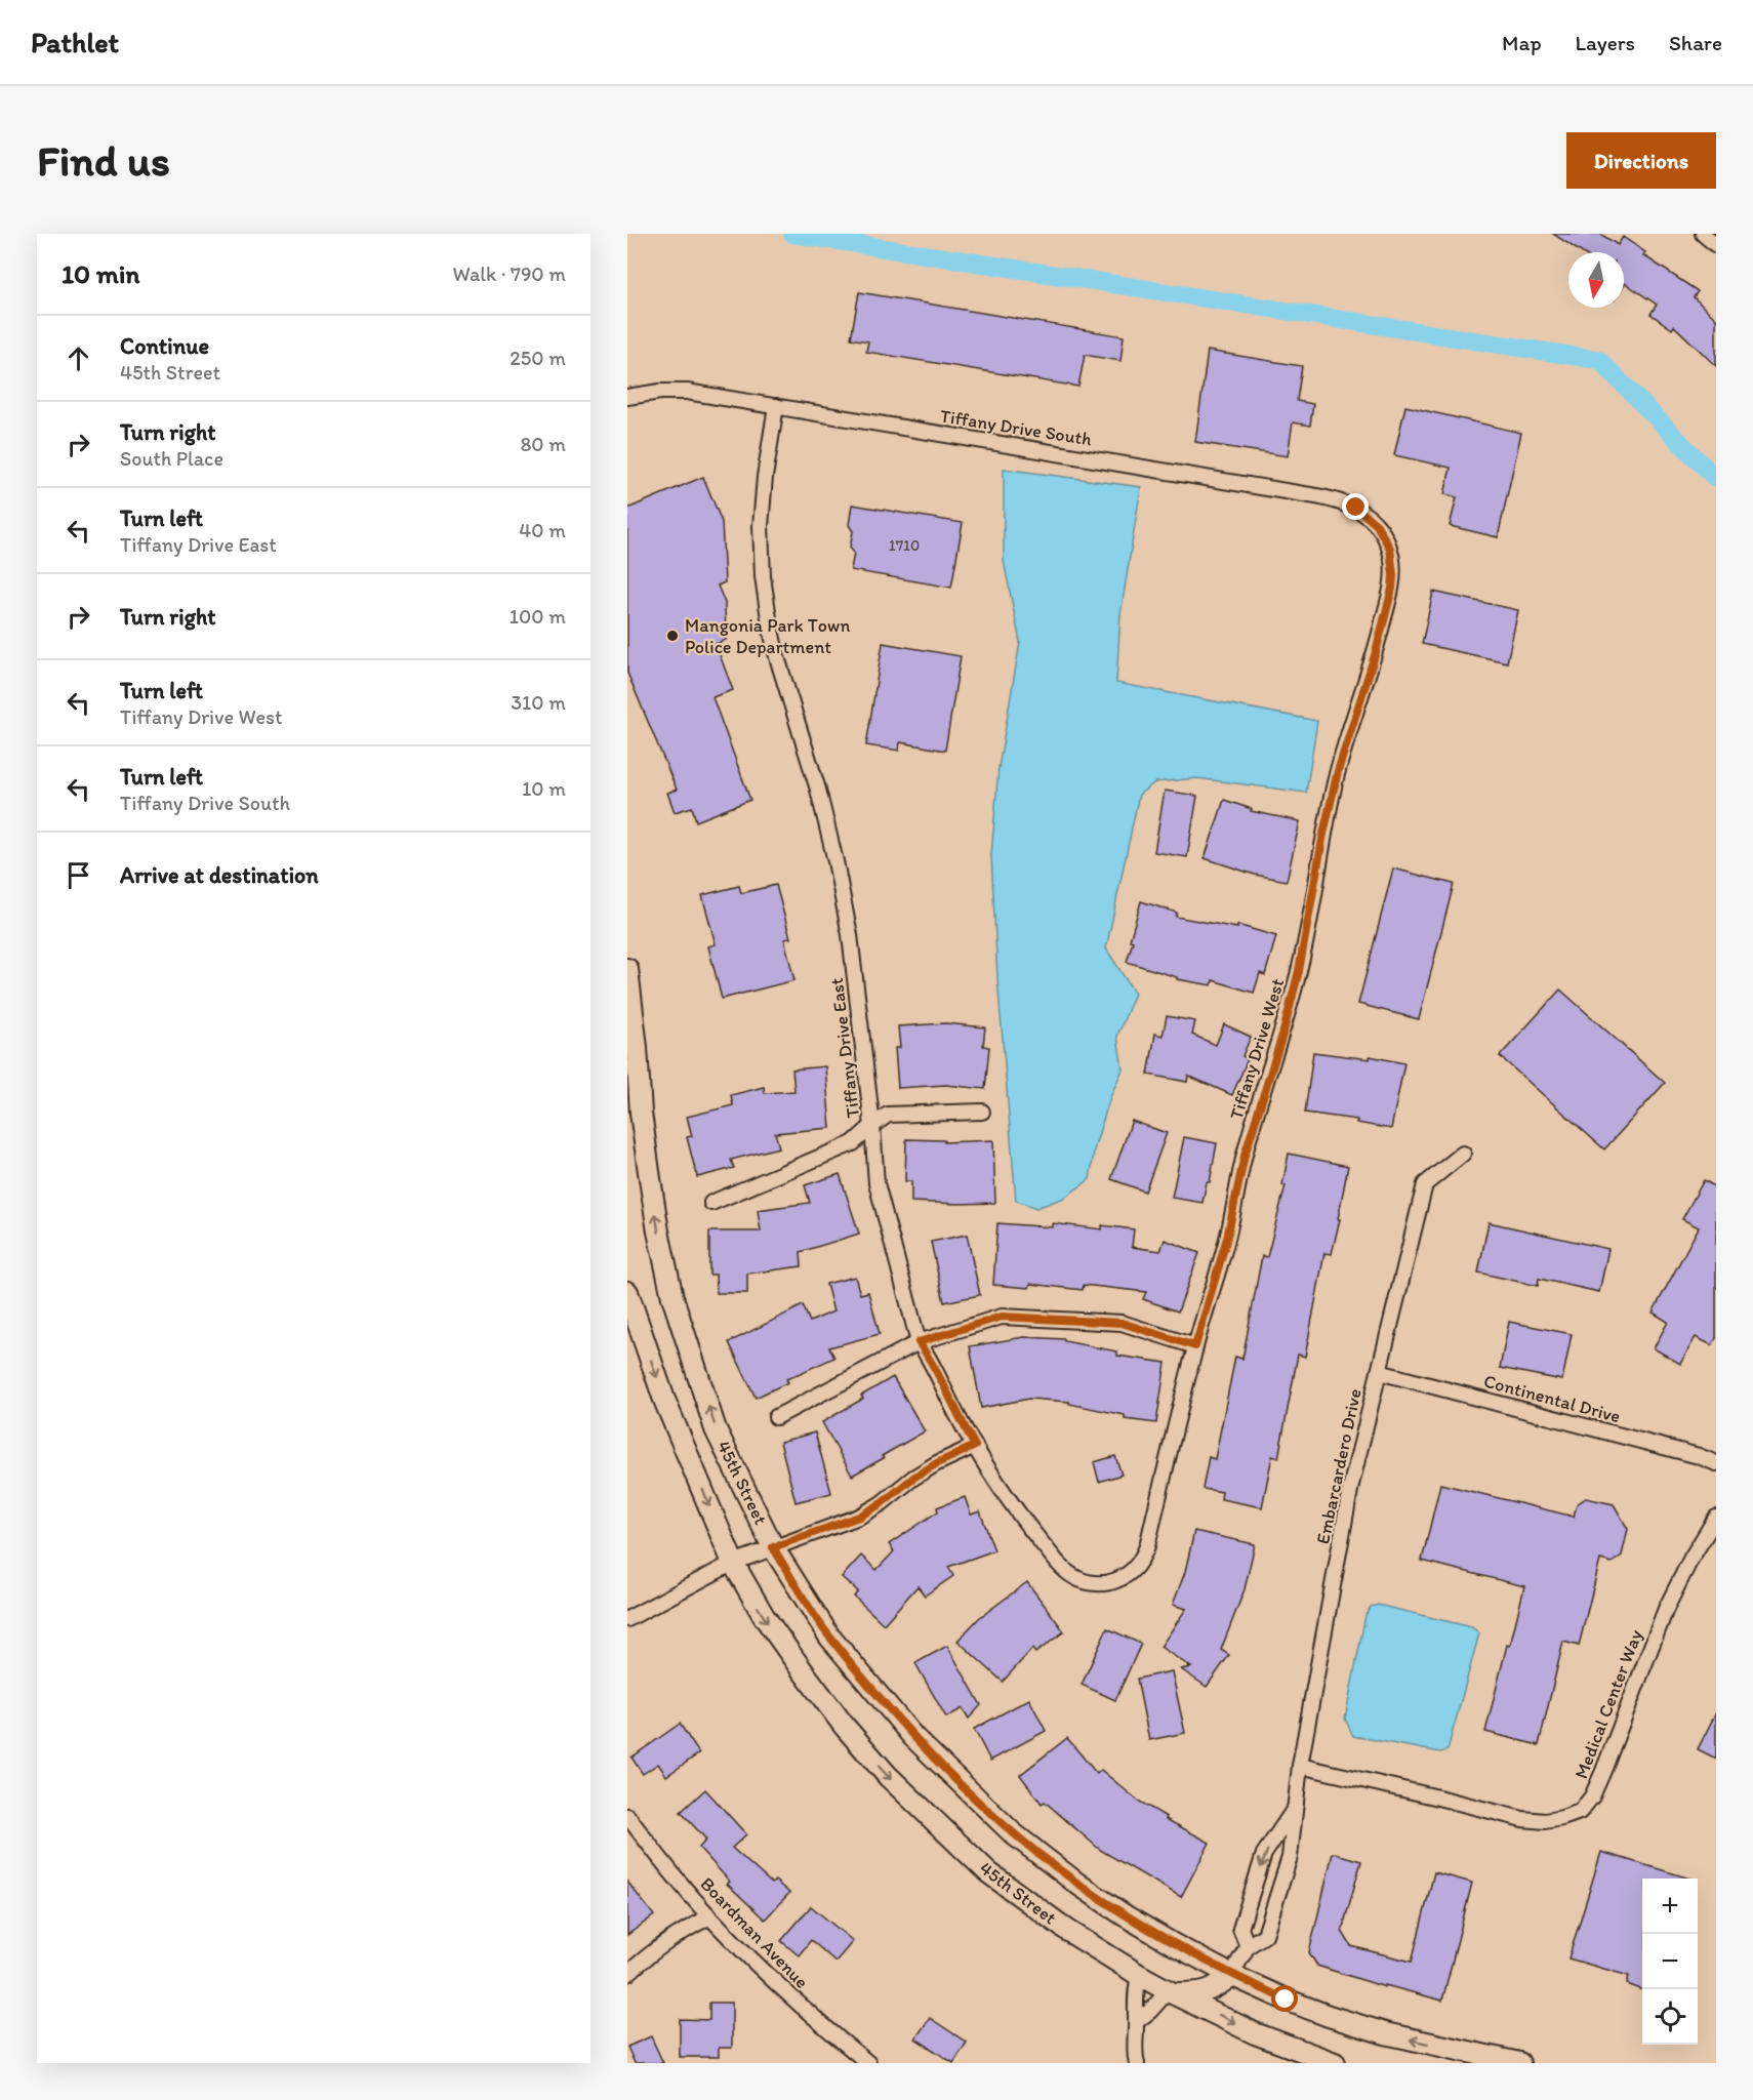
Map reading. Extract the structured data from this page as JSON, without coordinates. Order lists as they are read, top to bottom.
{
  "streets": {
    "main road": ["45th Street"],
    "street": [
      "Tiffany Drive South",
      "Tiffany Drive East",
      "Tiffany Drive West",
      "Continental Drive",
      "Embarcardero Drive",
      "Medical Center Way",
      "Boardman Avenue"
    ]
  },
  "crossings": [
    ["Tiffany Drive South", "Tiffany Drive East"],
    ["Tiffany Drive South", "Tiffany Drive West"],
    ["Tiffany Drive East", "Tiffany Drive West"],
    ["Continental Drive", "Embarcardero Drive"],
    ["Embarcardero Drive", "45th Street"],
    ["Embarcardero Drive", "Medical Center Way"]
  ],
  "places": ["Mangonia Park Town Police Department"],
  "house_numbers": ["1710"],
  "north": "bottom",
  "page": {
    "header": "Pathlet",
    "nav": ["Map", "Layers", "Share"],
    "buttons": "Directions",
    "title": "Find us",
    "heading": ["10 min", "Walk · 790 m"],
    "list": [
      ["Continue", "45th Street", "250 m"],
      ["Turn right", "South Place", "80 m"],
      ["Turn left", "Tiffany Drive East", "40 m"],
      ["Turn right", "100 m"],
      ["Turn left", "Tiffany Drive West", "310 m"],
      ["Turn left", "Tiffany Drive South", "10 m"],
      "Arrive at destination"
    ],
    "map_buttons": ["+", "−"]
  }
}
